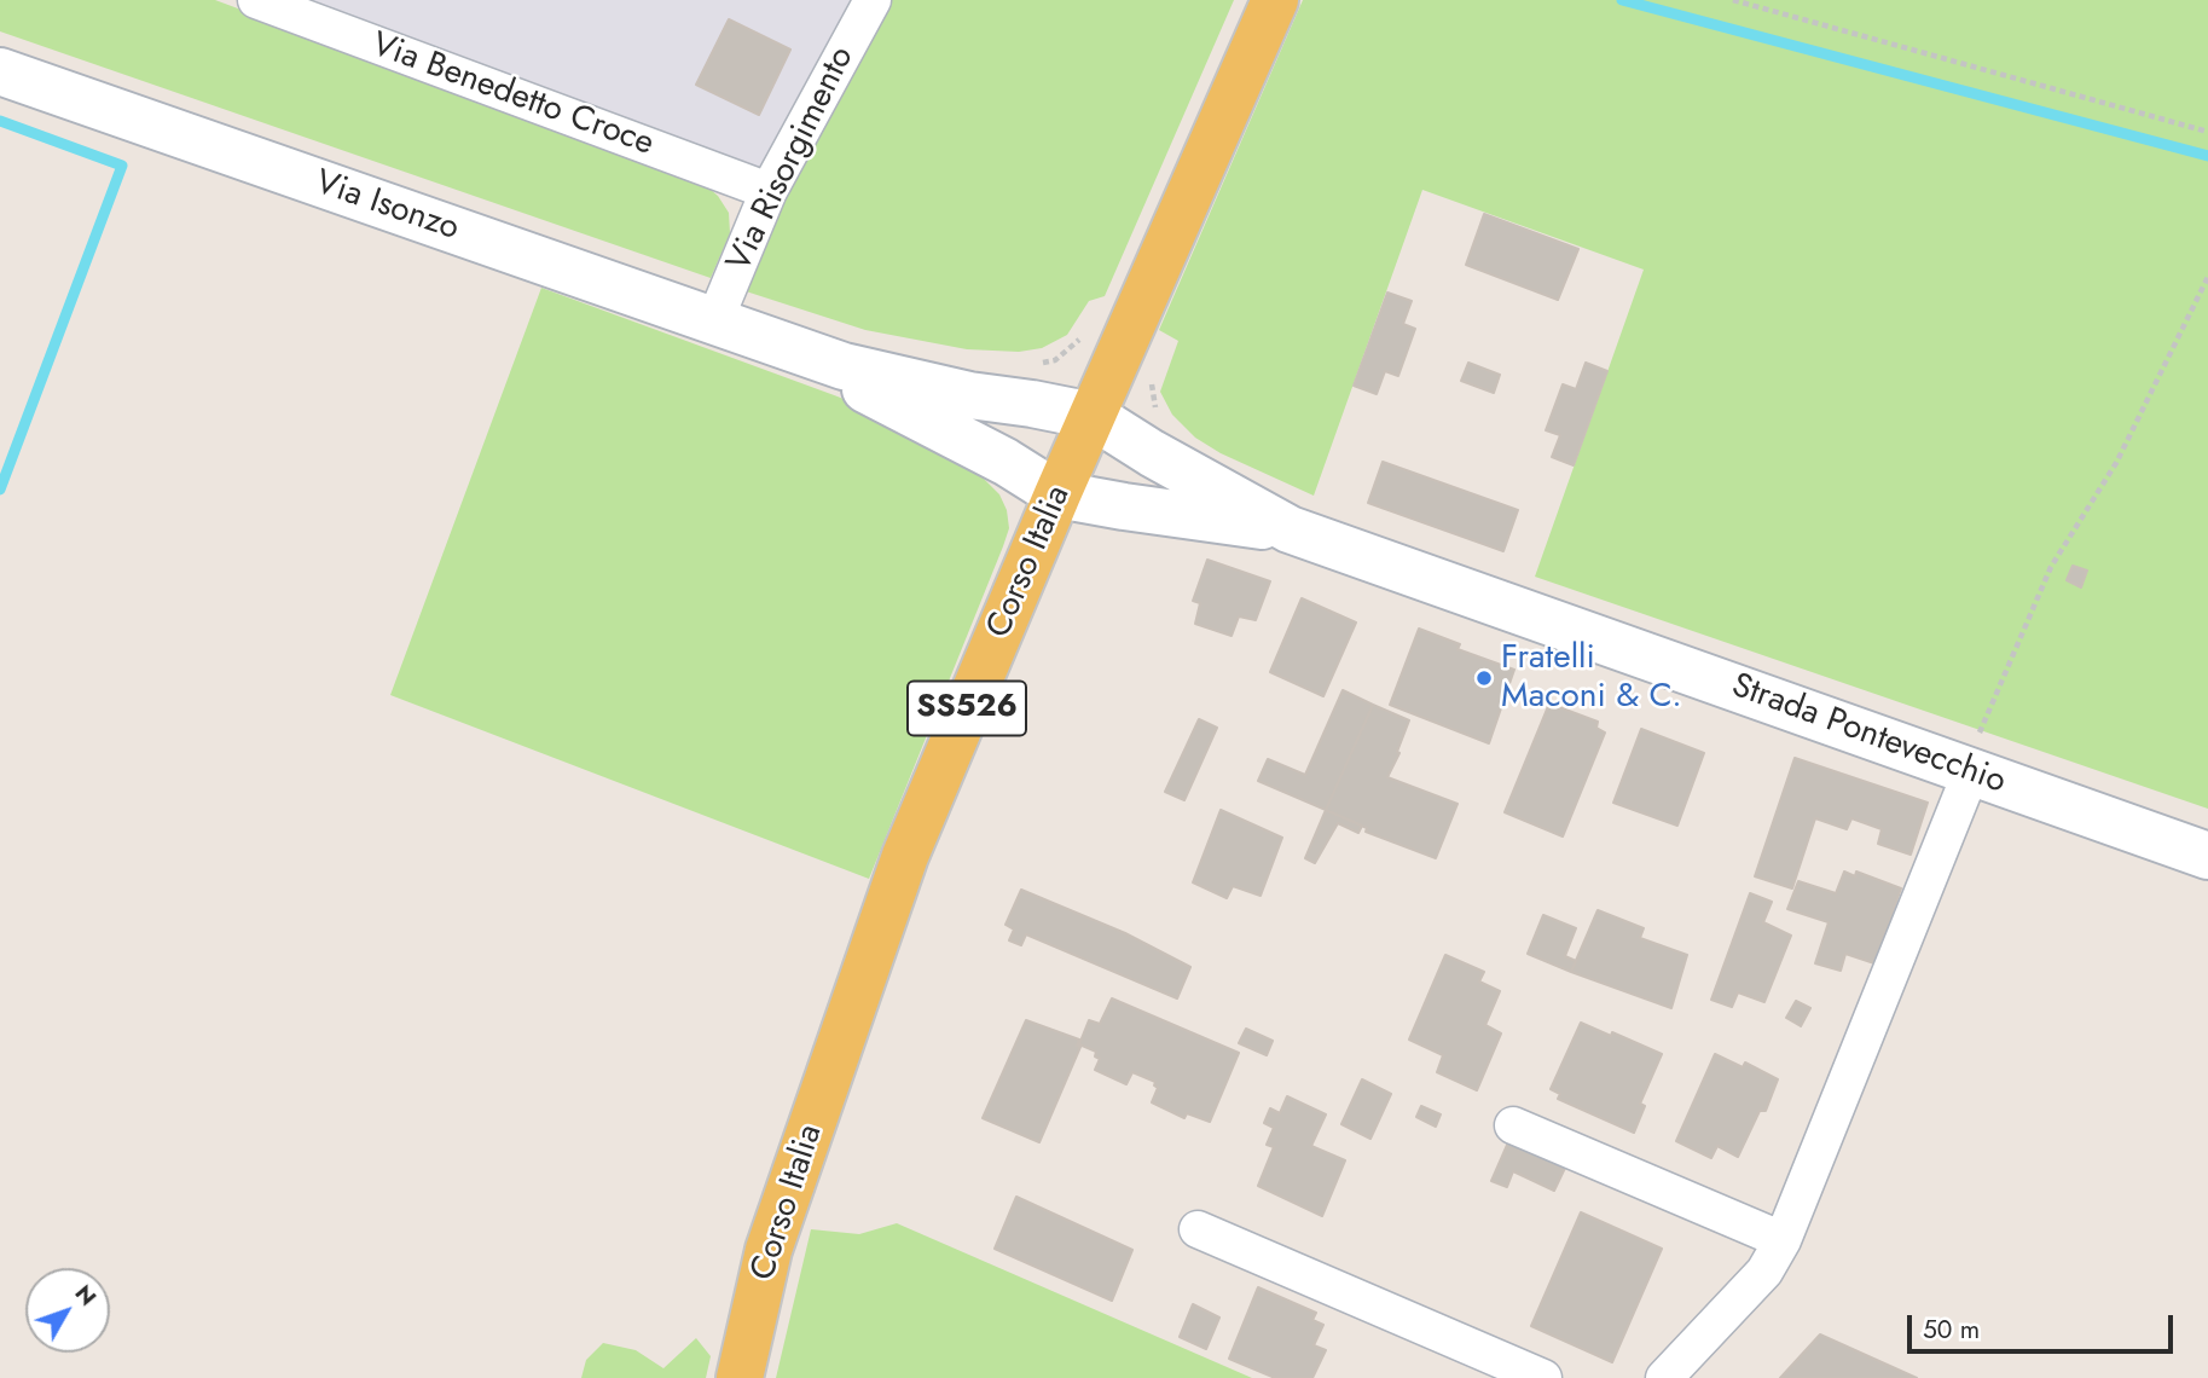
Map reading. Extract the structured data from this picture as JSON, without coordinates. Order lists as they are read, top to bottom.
{
  "streets": {
    "main road": ["Corso Italia", "SS526"],
    "street": [
      "Via Benedetto Croce",
      "Via Risorgimento",
      "Via Isonzo",
      "Strada Pontevecchio"
    ]
  },
  "crossings": [
    ["Via Benedetto Croce", "Via Risorgimento"],
    ["Via Risorgimento", "Via Isonzo"],
    ["Via Isonzo", "Corso Italia"],
    ["Via Isonzo", "Strada Pontevecchio"],
    ["Corso Italia", "Strada Pontevecchio"]
  ],
  "places": ["Fratelli Maconi & C."],
  "scale_bar": "50 m",
  "north": "top right"
}
